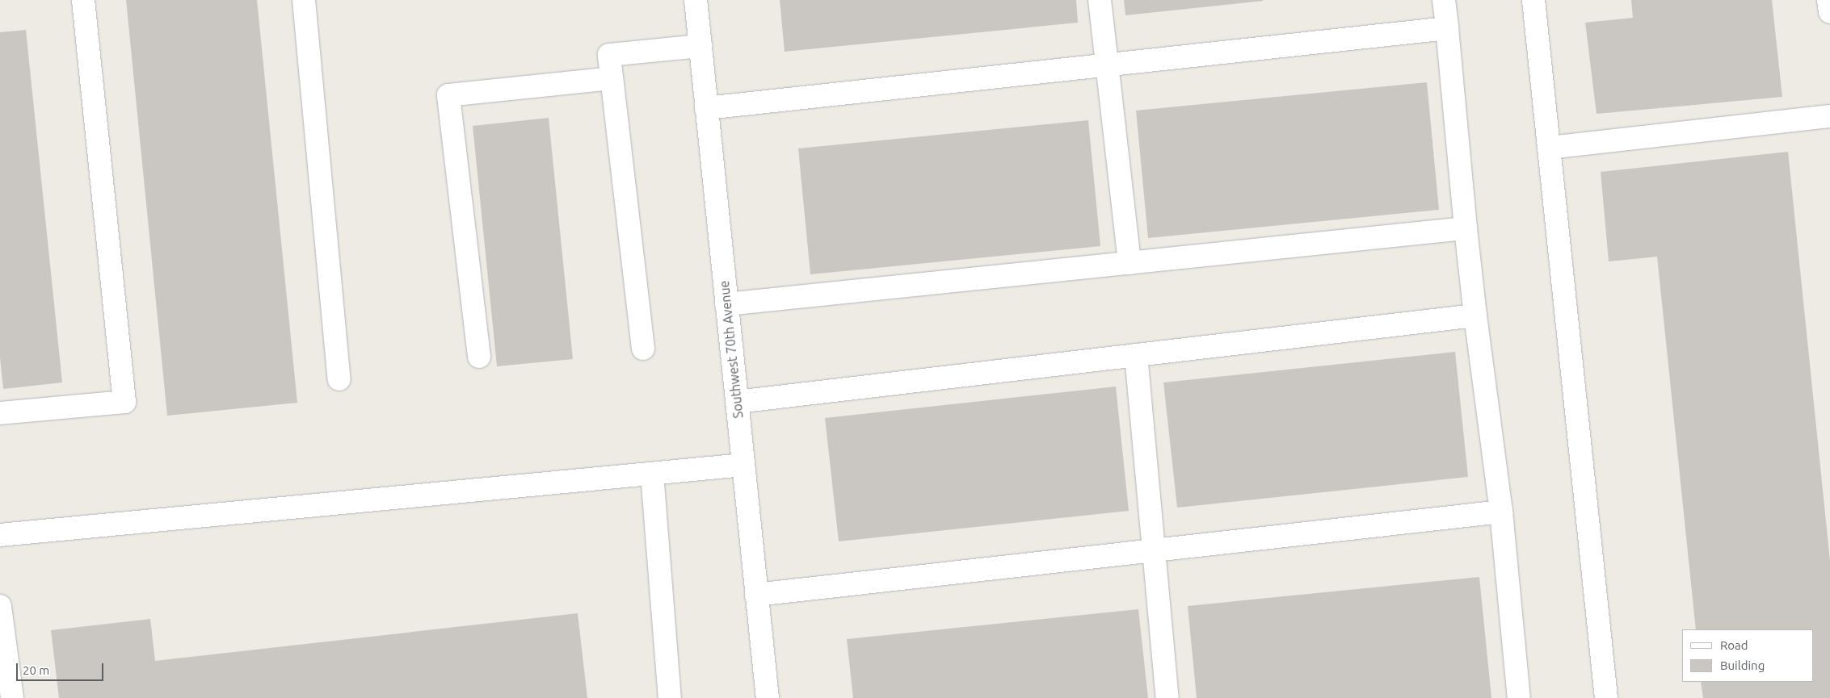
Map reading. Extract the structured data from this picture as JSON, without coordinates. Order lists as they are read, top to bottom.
{
  "streets": {
    "street": ["Southwest 70th Avenue"]
  },
  "legend": ["Road", "Building"],
  "scale_bar": "20 m"
}
